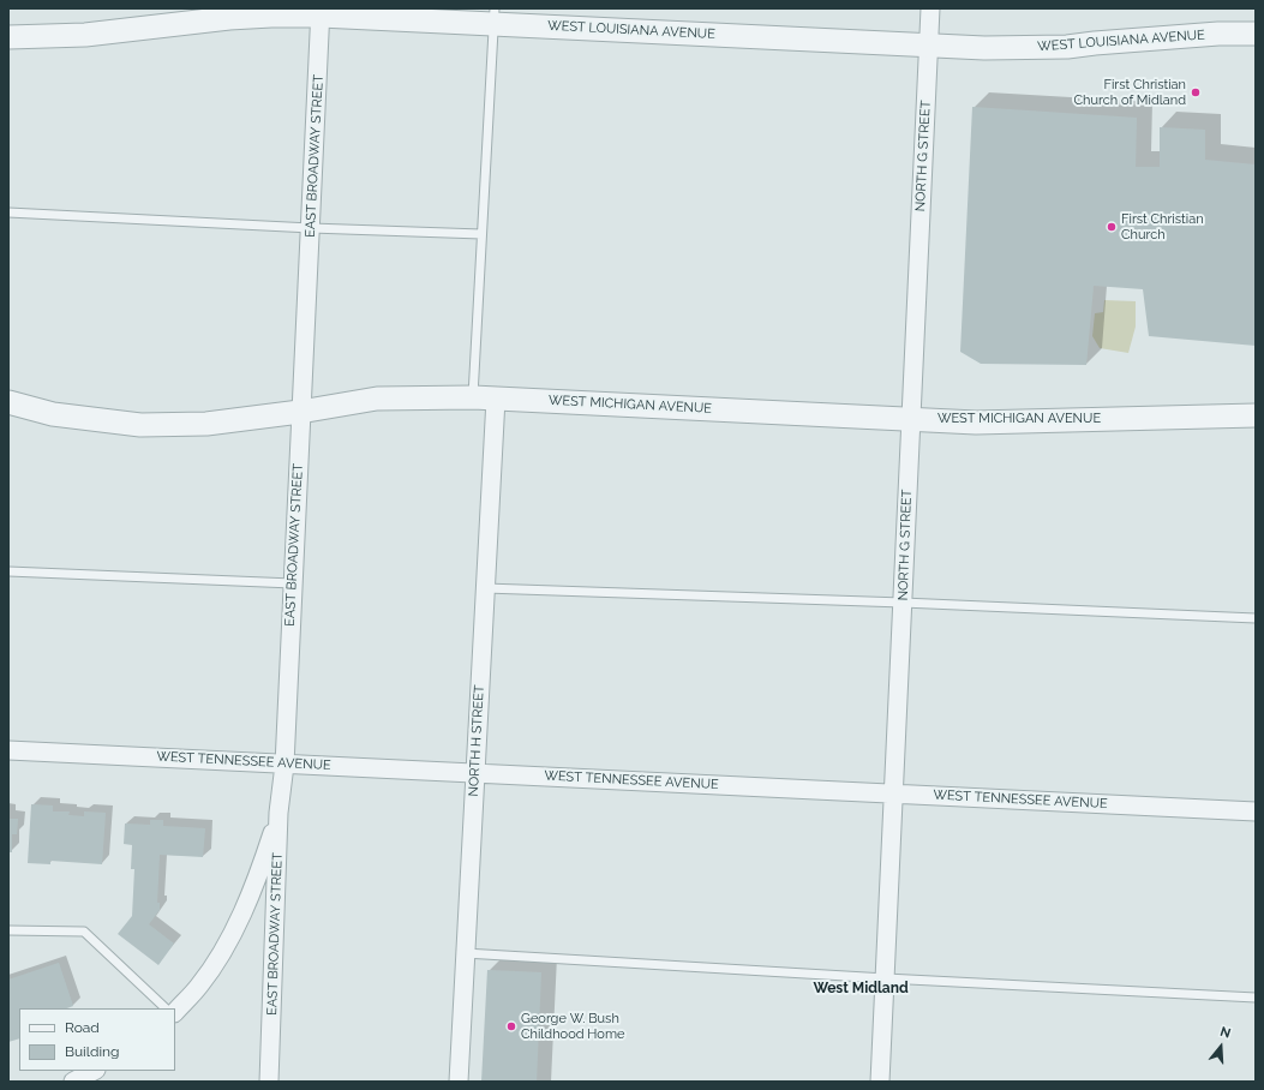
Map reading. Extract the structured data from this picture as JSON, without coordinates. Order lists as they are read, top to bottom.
{
  "streets": {
    "street": [
      "WEST LOUISIANA AVENUE",
      "EAST BROADWAY STREET",
      "NORTH G STREET",
      "WEST MICHIGAN AVENUE",
      "NORTH H STREET",
      "WEST TENNESSEE AVENUE"
    ]
  },
  "crossings": [
    ["WEST LOUISIANA AVENUE", "EAST BROADWAY STREET"],
    ["WEST LOUISIANA AVENUE", "NORTH G STREET"],
    ["EAST BROADWAY STREET", "WEST MICHIGAN AVENUE"],
    ["EAST BROADWAY STREET", "WEST TENNESSEE AVENUE"],
    ["NORTH G STREET", "WEST MICHIGAN AVENUE"],
    ["NORTH G STREET", "WEST TENNESSEE AVENUE"],
    ["WEST MICHIGAN AVENUE", "NORTH H STREET"],
    ["NORTH H STREET", "WEST TENNESSEE AVENUE"]
  ],
  "districts": ["West Midland"],
  "places": ["First Christian Church of Midland", "First Christian Church", "George W. Bush Childhood Home"],
  "legend": ["Road", "Building"],
  "north": "top"
}
